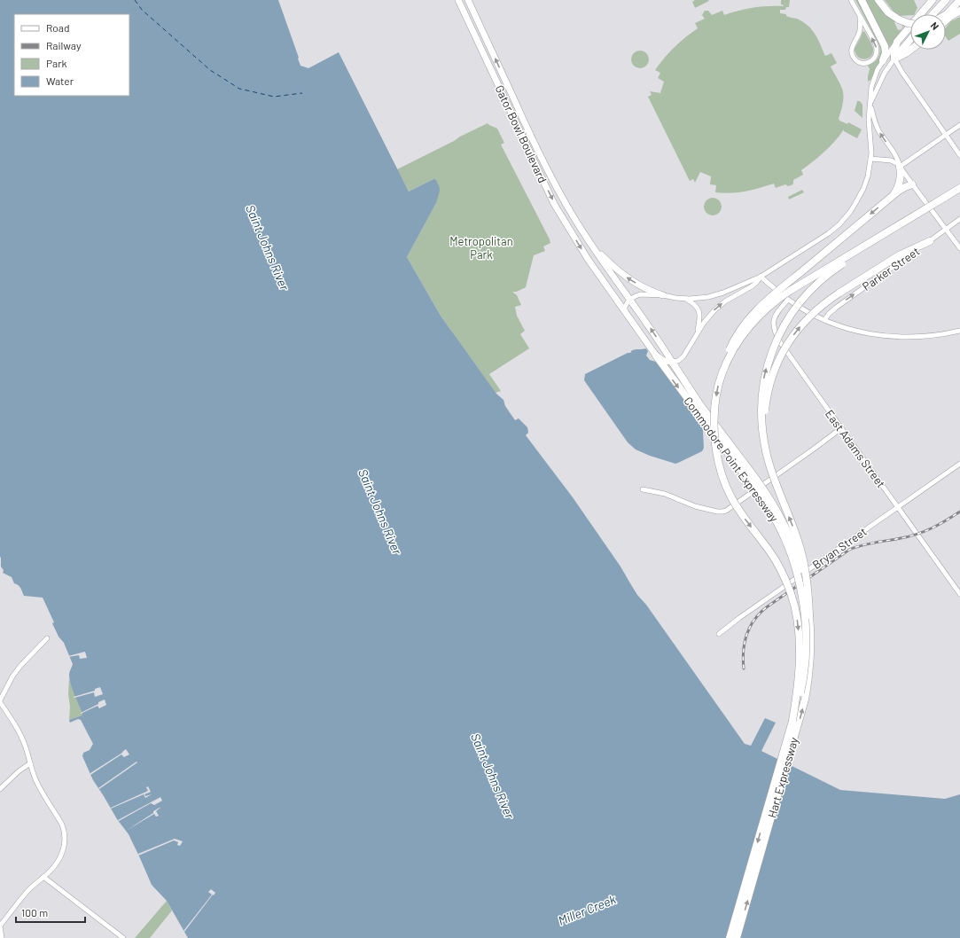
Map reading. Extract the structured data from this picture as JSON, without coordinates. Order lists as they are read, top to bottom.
{
  "streets": {
    "highway": ["Commodore Point Expressway", "Hart Expressway"],
    "main road": ["Gator Bowl Boulevard"],
    "street": ["Parker Street", "East Adams Street", "Bryan Street"]
  },
  "crossings": [
    ["Gator Bowl Boulevard", "Commodore Point Expressway"],
    ["East Adams Street", "Bryan Street"],
    ["Commodore Point Expressway", "Hart Expressway"]
  ],
  "one_way": ["Parker Street"],
  "water": ["Saint Johns River", "Miller Creek"],
  "parks": ["Metropolitan Park"],
  "legend": [
    "Road",
    "Railway",
    "Park",
    "Water"
  ],
  "scale_bar": "100 m",
  "north": "top right"
}
